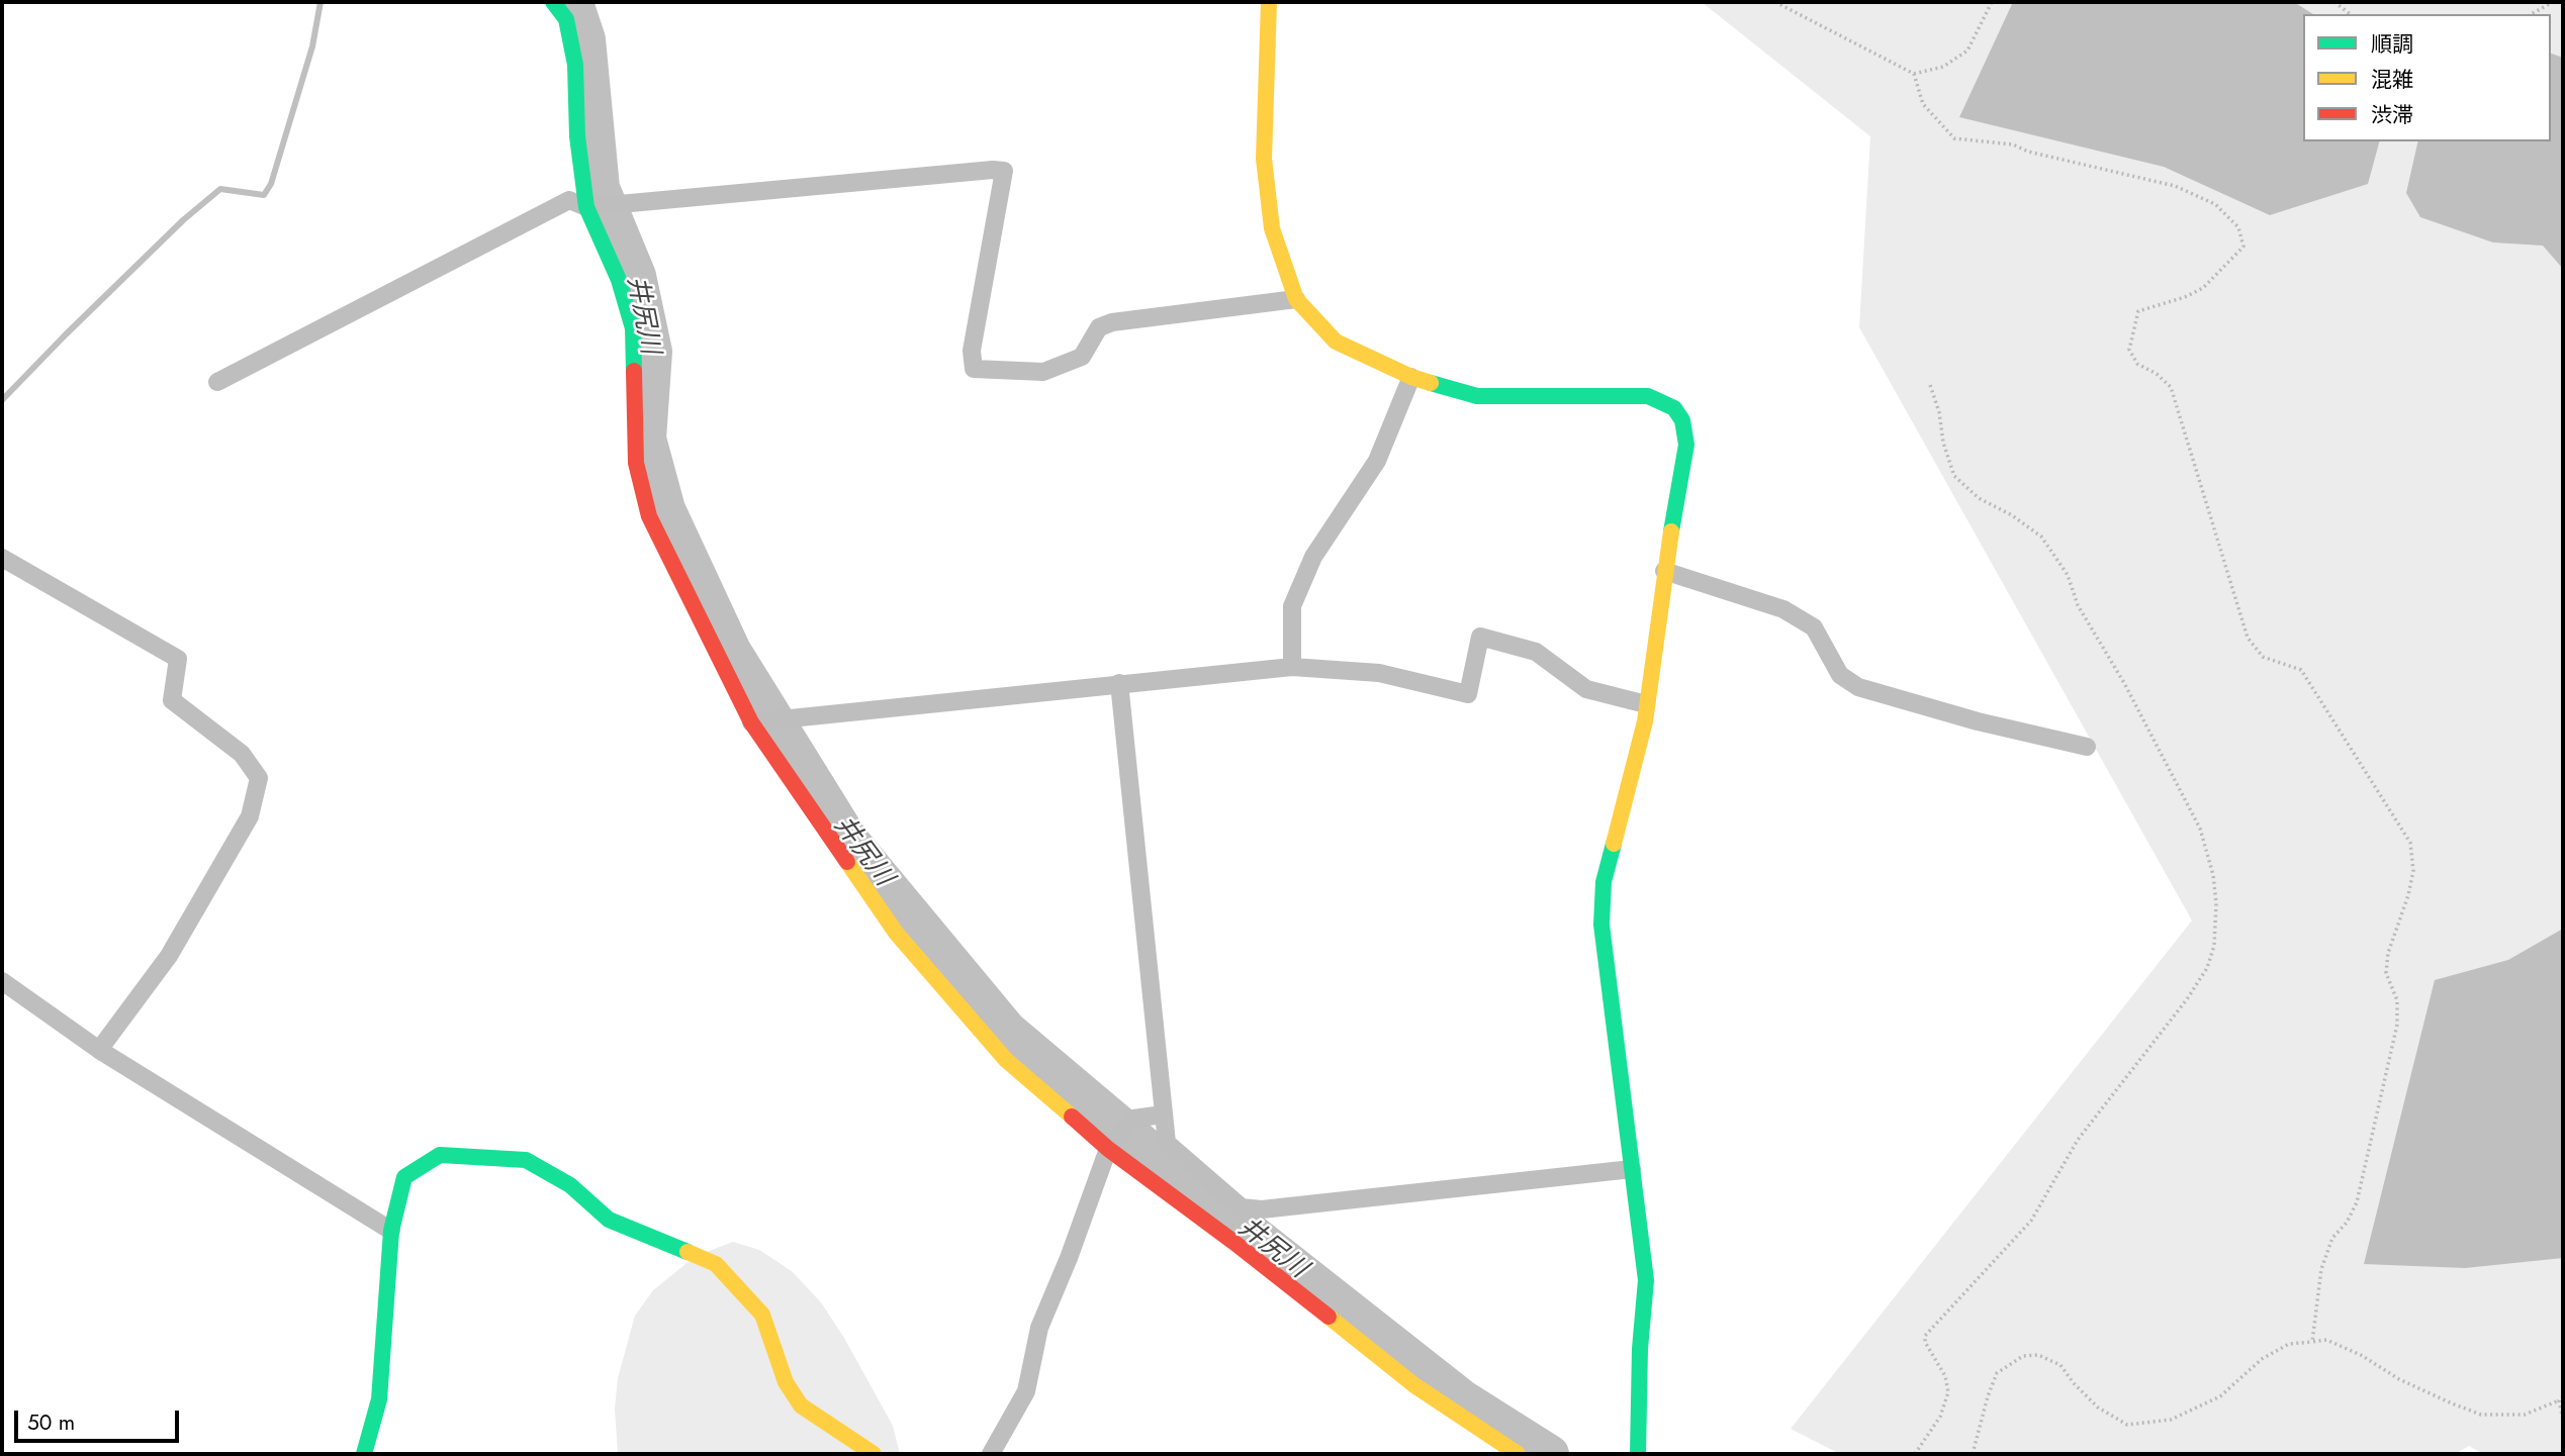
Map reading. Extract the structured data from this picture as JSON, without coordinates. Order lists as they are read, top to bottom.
{
  "water": ["井尻川"],
  "legend": ["順調", "混雑", "渋滞"],
  "scale_bar": "50 m"
}
